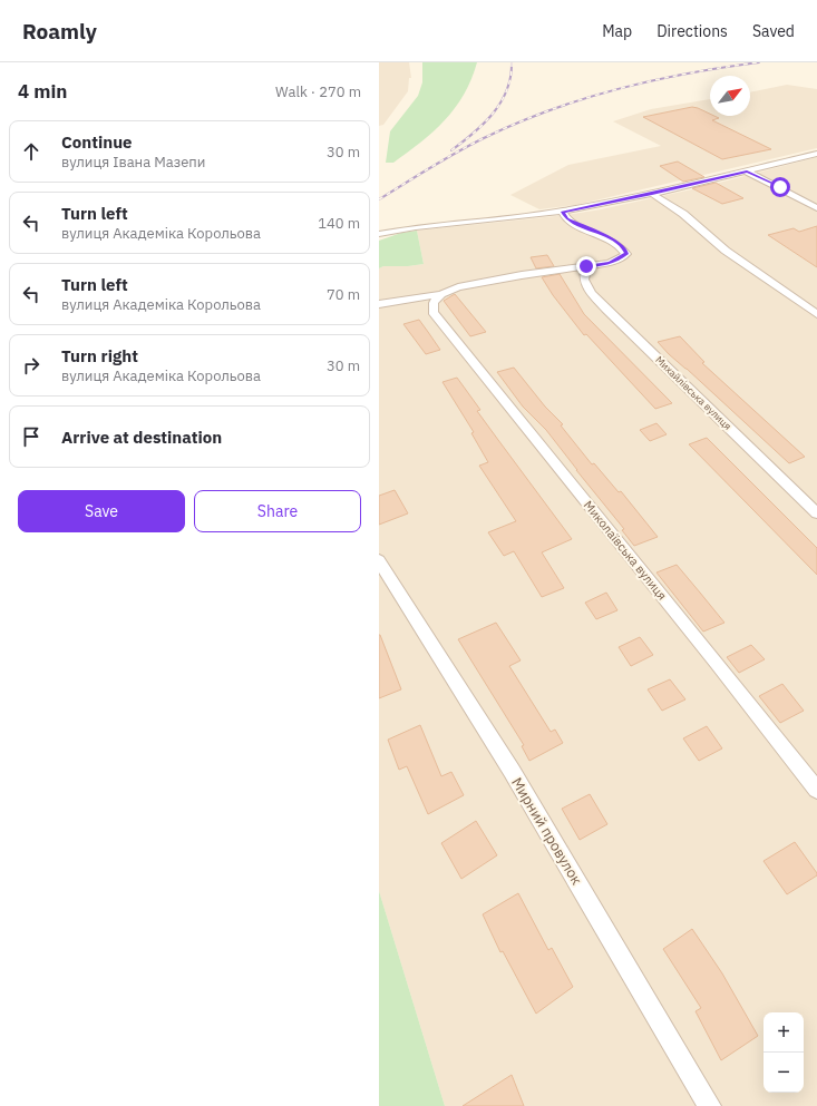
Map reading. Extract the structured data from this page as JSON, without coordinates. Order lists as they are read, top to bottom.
{
  "streets": {
    "street": ["Михайлівська вулиця", "Миколаївська вулиця", "Мирний провулок"]
  },
  "north": "top right",
  "page": {
    "header": "Roamly",
    "nav": ["Map", "Directions", "Saved"],
    "heading": ["4 min", "Walk · 270 m"],
    "list": [
      ["Continue", "вулиця Івана Мазепи", "30 m"],
      ["Turn left", "вулиця Академіка Корольова", "140 m"],
      ["Turn left", "вулиця Академіка Корольова", "70 m"],
      ["Turn right", "вулиця Академіка Корольова", "30 m"],
      "Arrive at destination"
    ],
    "buttons": ["Save", "Share"],
    "map_buttons": ["+", "−"]
  }
}
